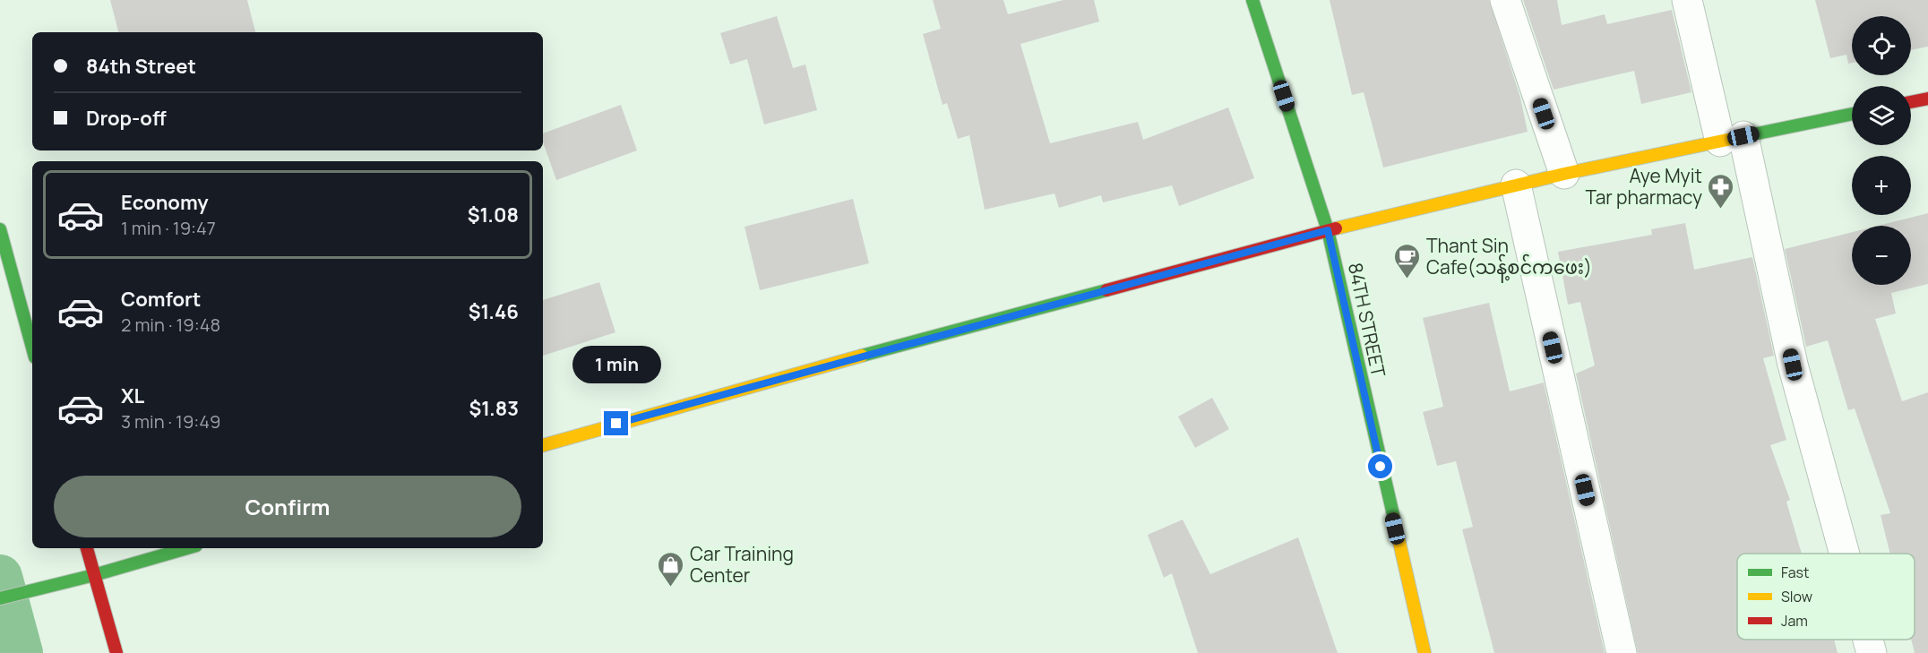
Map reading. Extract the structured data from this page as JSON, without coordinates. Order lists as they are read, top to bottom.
{
  "streets": {
    "street": ["84TH STREET"]
  },
  "places": {
    "pharmacy": ["Aye Myit Tar pharmacy"],
    "cafe": ["Thant Sin Cafe(သန့်စင်ကဖေး)"],
    "shop": ["Car Training Center"]
  },
  "legend": ["Fast", "Slow", "Jam"],
  "page": {
    "map_buttons": ["+", "−"],
    "banner": ["84th Street", "Drop-off"],
    "list": [
      {
        "name": "Economy",
        "note": "1 min · 19:47",
        "value": "$1.08"
      },
      {
        "name": "Comfort",
        "note": "2 min · 19:48",
        "value": "$1.46"
      },
      {
        "name": "XL",
        "note": "3 min · 19:49",
        "value": "$1.83"
      }
    ],
    "bubble": "1 min",
    "buttons": "Confirm"
  }
}
